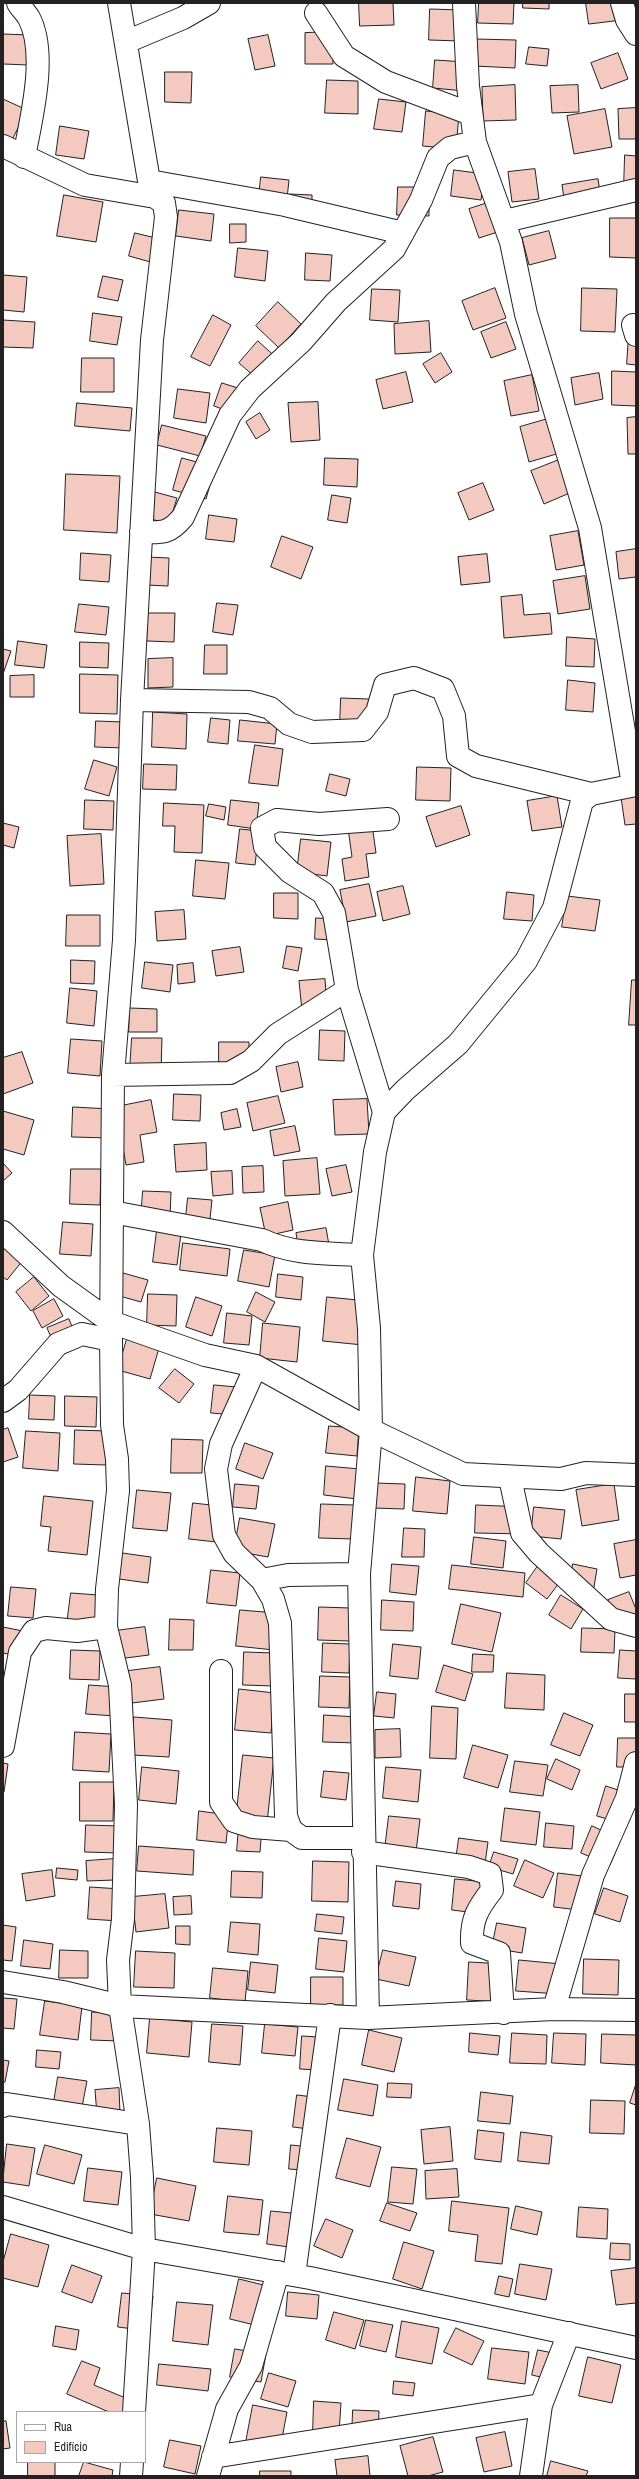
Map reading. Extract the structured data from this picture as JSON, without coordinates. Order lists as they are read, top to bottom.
{
  "legend": ["Rua", "Edifício"]
}
